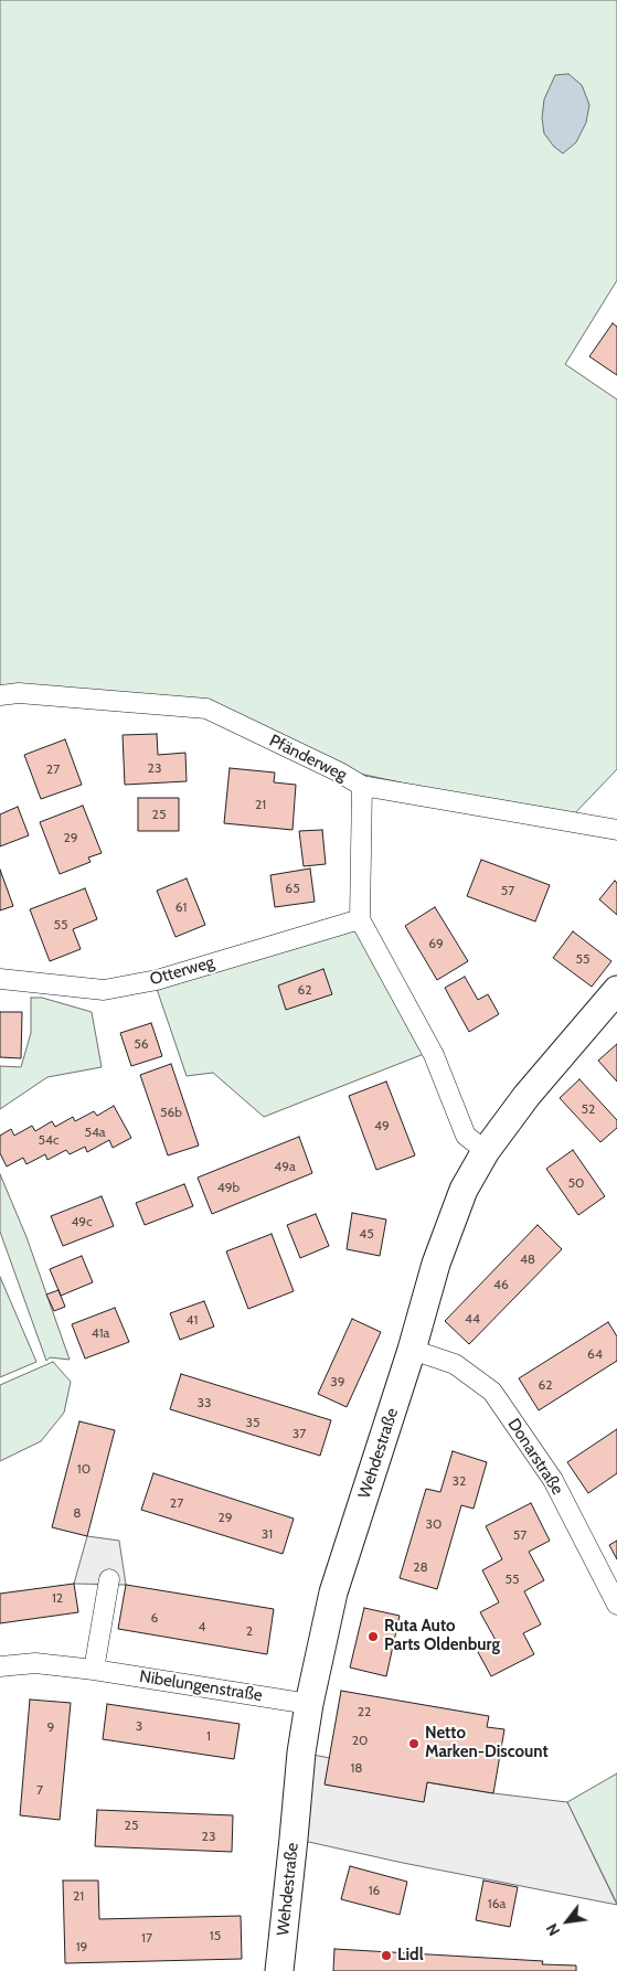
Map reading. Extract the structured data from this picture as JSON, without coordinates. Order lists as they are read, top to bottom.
{
  "streets": {
    "street": [
      "Pfänderweg",
      "Otterweg",
      "Wehdestraße",
      "Donarstraße",
      "Nibelungenstraße"
    ]
  },
  "crossings": [
    ["Wehdestraße", "Donarstraße"],
    ["Wehdestraße", "Nibelungenstraße"]
  ],
  "places": ["Ruta Auto Parts Oldenburg", "Netto Marken-Discount", "Lidl"],
  "house_numbers": [
    "23",
    "27",
    "21",
    "25",
    "29",
    "65",
    "57",
    "61",
    "55",
    "69",
    "55",
    "62",
    "56",
    "52",
    "56b",
    "49",
    "54a",
    "54c",
    "49a",
    "50",
    "49b",
    "49c",
    "45",
    "48",
    "46",
    "44",
    "41",
    "41a",
    "64",
    "39",
    "62",
    "33",
    "35",
    "37",
    "10",
    "32",
    "27",
    "8",
    "29",
    "30",
    "31",
    "57",
    "28",
    "55",
    "12",
    "6",
    "4",
    "2",
    "22",
    "3",
    "9",
    "1",
    "20",
    "18",
    "7",
    "25",
    "23",
    "16",
    "21",
    "16a",
    "15",
    "17",
    "19"
  ],
  "north": "bottom left"
}
